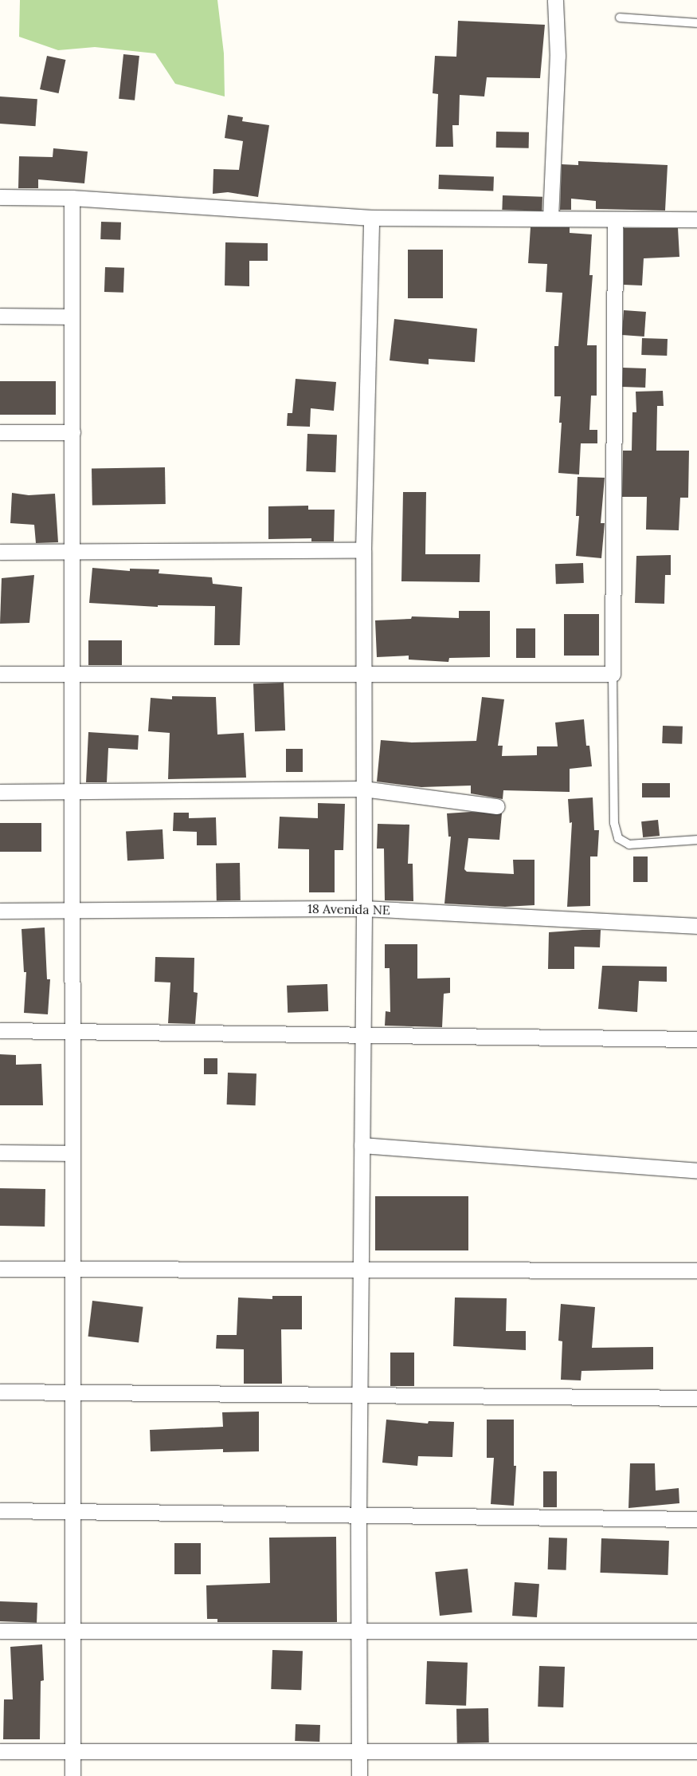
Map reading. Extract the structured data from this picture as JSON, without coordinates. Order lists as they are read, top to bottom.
{
  "streets": {
    "street": ["18 Avenida NE"]
  }
}
